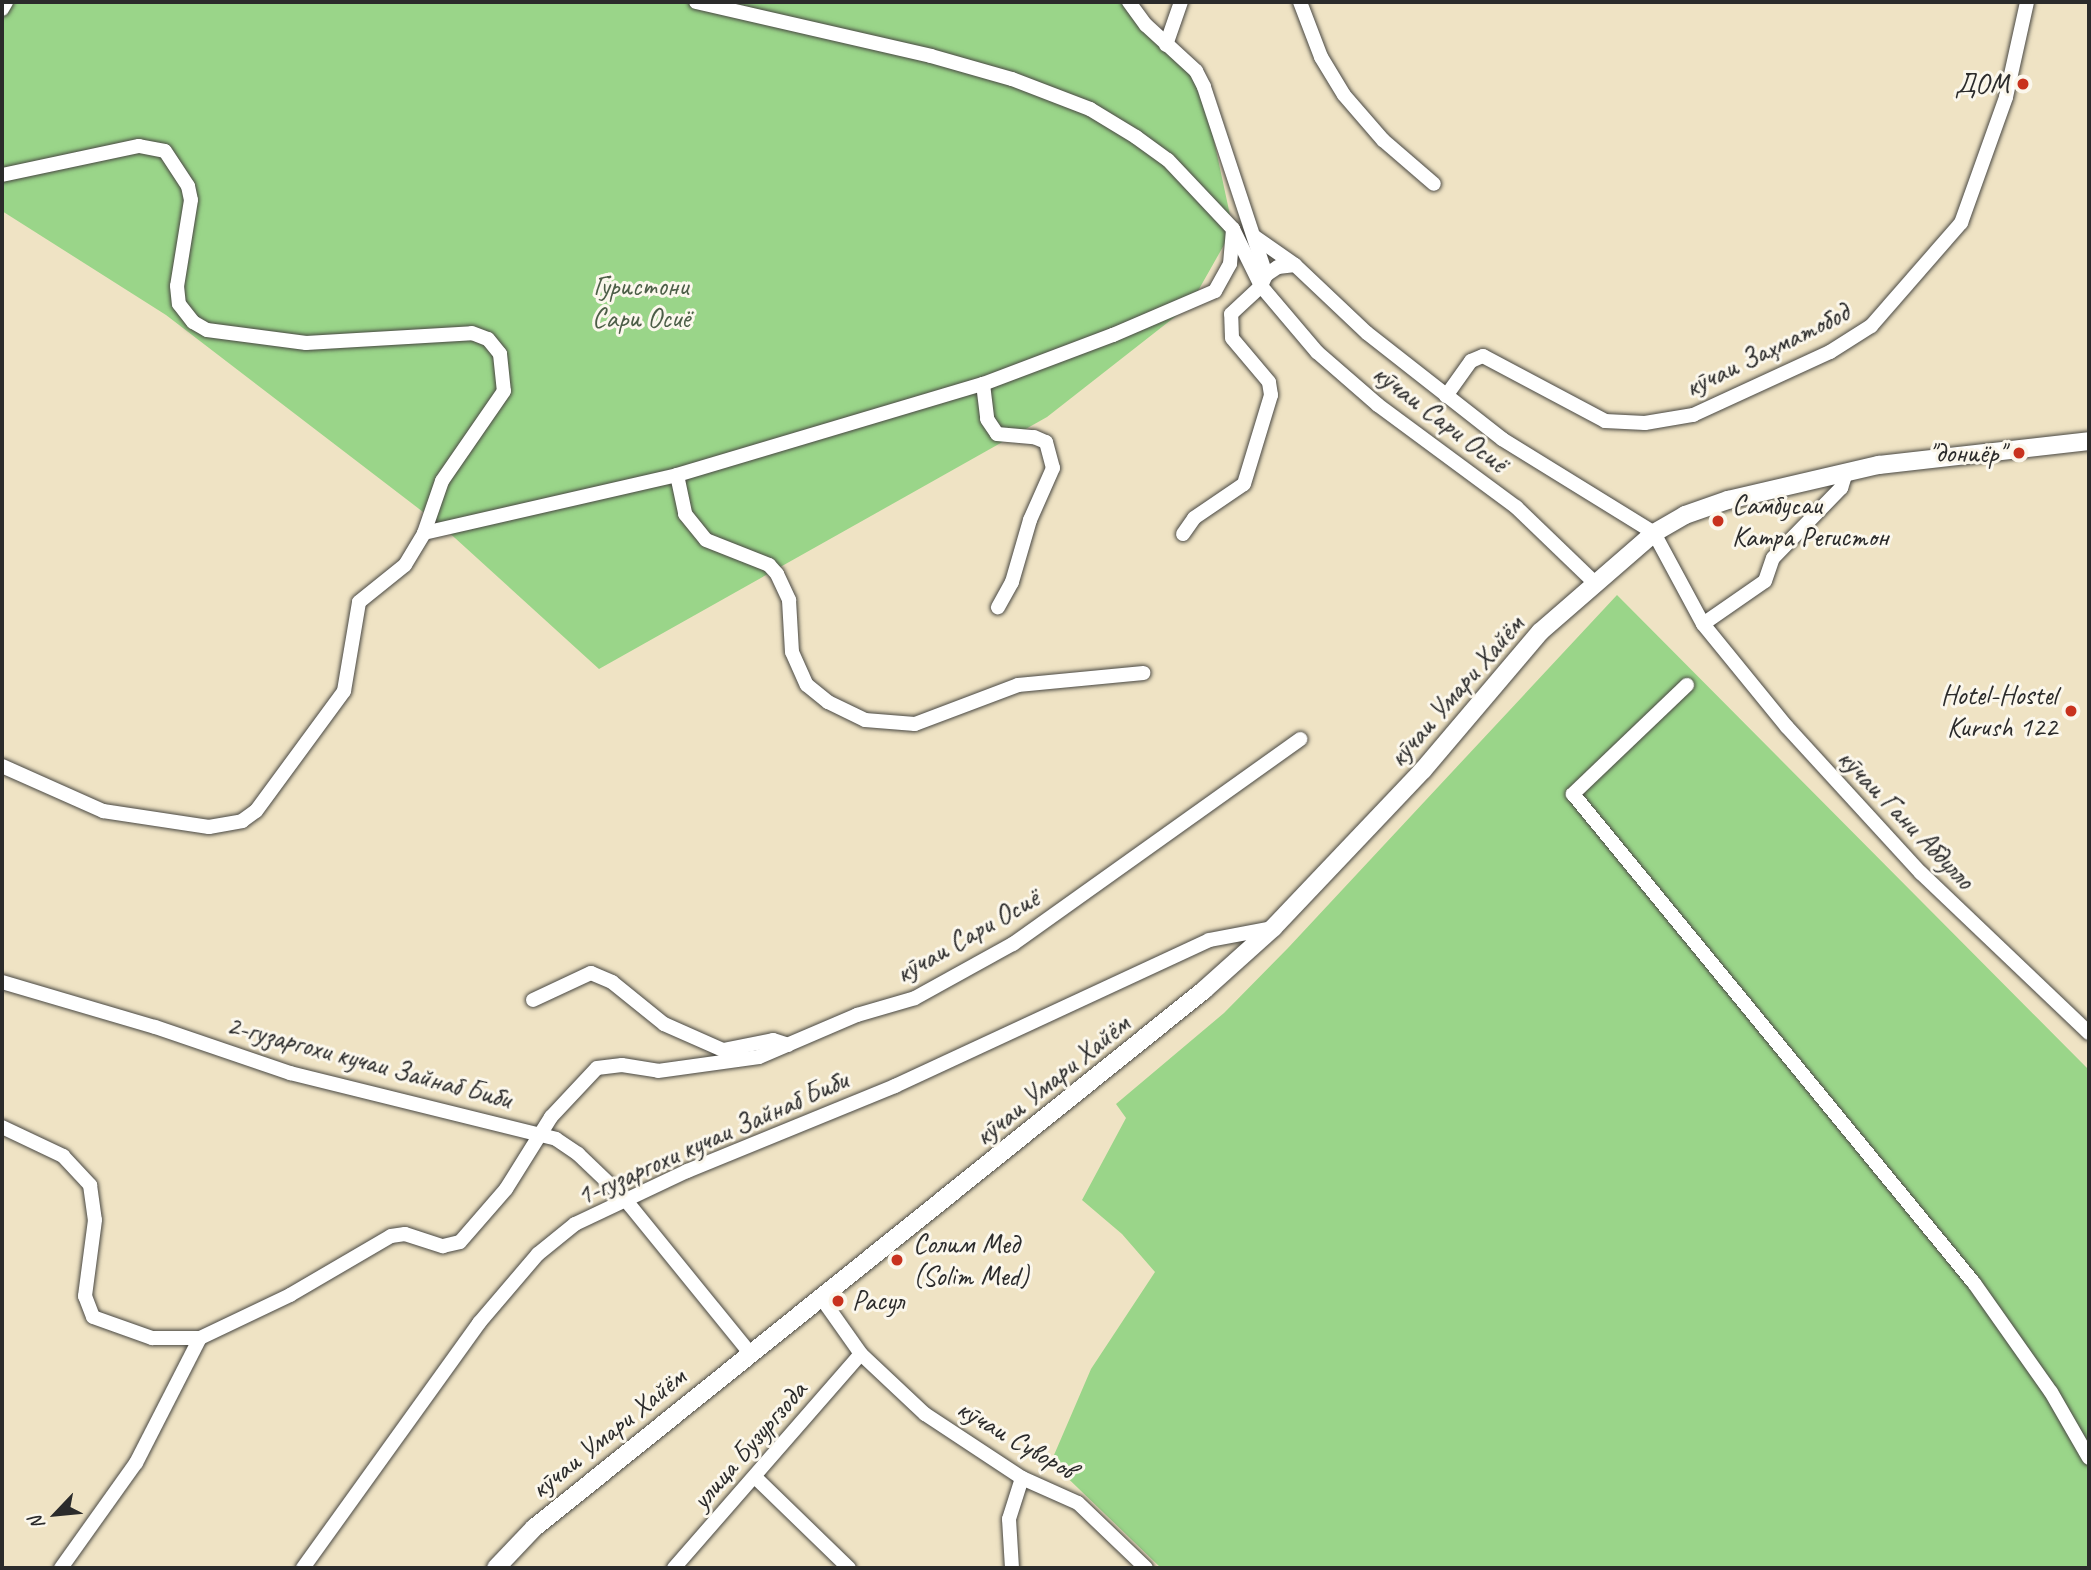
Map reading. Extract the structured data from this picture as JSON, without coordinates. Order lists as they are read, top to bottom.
{
  "streets": {
    "main road": ["кӯчаи Умари Хайём"],
    "street": [
      "кӯчаи Заҳматобод",
      "кӯчаи Сари Осиё",
      "кӯчаи Гани Абдулло",
      "2-гузаргохи кучаи Зайнаб Биби",
      "1-гузаргохи кучаи Зайнаб Биби",
      "кӯчаи Суворов",
      "улица Бузургзода"
    ]
  },
  "crossings": [
    ["кӯчаи Сари Осиё", "кӯчаи Умари Хайём"],
    ["кӯчаи Сари Осиё", "2-гузаргохи кучаи Зайнаб Биби"],
    ["кӯчаи Умари Хайём", "кӯчаи Гани Абдулло"],
    ["кӯчаи Умари Хайём", "2-гузаргохи кучаи Зайнаб Биби"],
    ["кӯчаи Умари Хайём", "1-гузаргохи кучаи Зайнаб Биби"],
    ["кӯчаи Умари Хайём", "кӯчаи Суворов"],
    ["2-гузаргохи кучаи Зайнаб Биби", "1-гузаргохи кучаи Зайнаб Биби"],
    ["кӯчаи Суворов", "улица Бузургзода"]
  ],
  "parks": ["Гуристони Сари Осиё"],
  "places": [
    "ДОМ",
    "\"дониёр\"",
    "Самбусаи Катра Регистон",
    "Hotel-Hostel Kurush 122",
    "Солим Мед (Solim Med)",
    "Расул"
  ],
  "north": "bottom left"
}
